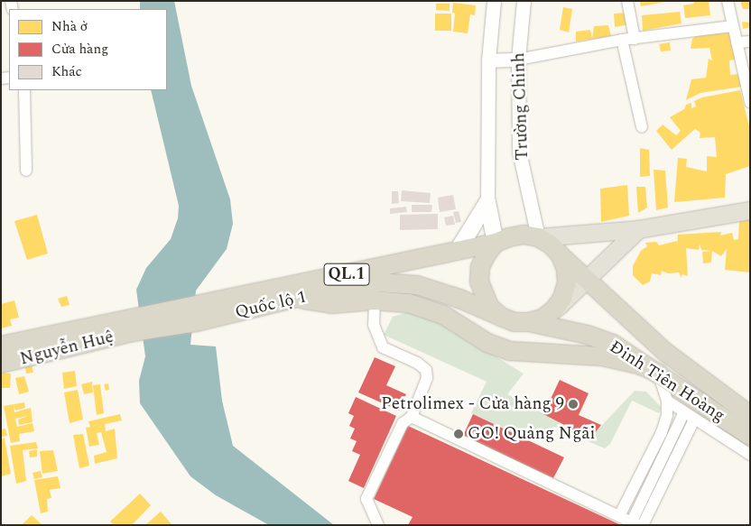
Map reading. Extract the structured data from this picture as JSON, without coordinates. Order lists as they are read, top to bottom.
{
  "streets": {
    "highway": [
      "QL.1",
      "Quốc lộ 1",
      "Nguyễn Huệ",
      "Đinh Tiên Hoàng"
    ],
    "street": ["Trường Chinh"]
  },
  "crossings": [
    ["Trường Chinh", "QL.1"],
    ["Trường Chinh", "Quốc lộ 1"],
    ["Trường Chinh", "Đinh Tiên Hoàng"],
    ["QL.1", "Quốc lộ 1"],
    ["QL.1", "Nguyễn Huệ"],
    ["QL.1", "Đinh Tiên Hoàng"],
    ["Quốc lộ 1", "Đinh Tiên Hoàng"]
  ],
  "places": ["Petrolimex - Cửa hàng 9", "GO! Quảng Ngãi"],
  "legend": ["Nhà ở", "Cửa hàng", "Khác"]
}
